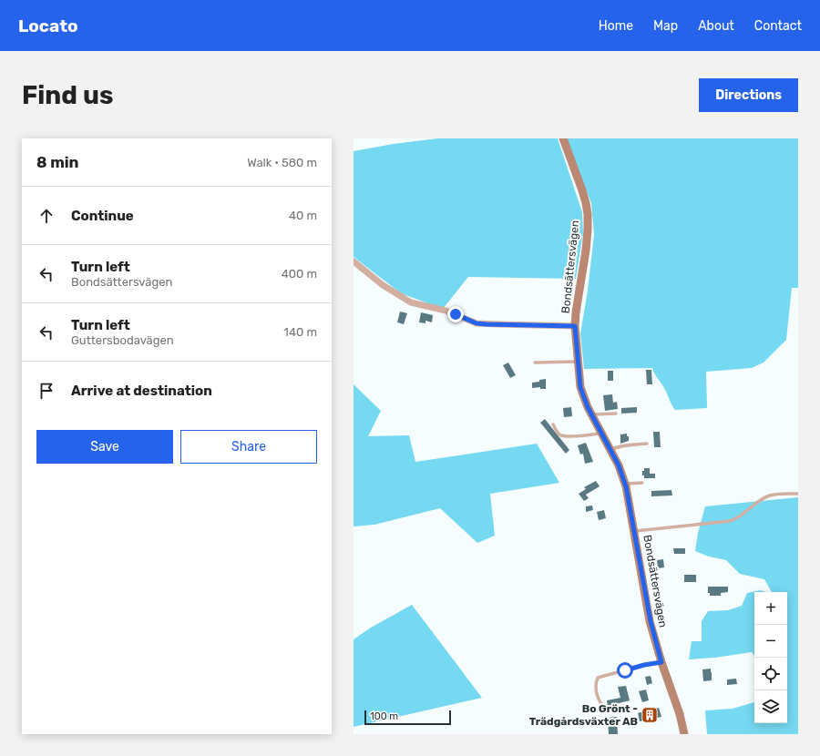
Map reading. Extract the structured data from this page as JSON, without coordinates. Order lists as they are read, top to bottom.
{
  "streets": {
    "street": ["Bondsättersvägen"]
  },
  "places": {
    "building": ["Bo Grönt - Trädgårdsväxter AB"]
  },
  "scale_bar": "100 m",
  "page": {
    "header": "Locato",
    "nav": [
      "Home",
      "Map",
      "About",
      "Contact"
    ],
    "buttons": [
      "Directions",
      ["Save", "Share"]
    ],
    "title": "Find us",
    "heading": ["8 min", "Walk · 580 m"],
    "list": [
      ["Continue", "40 m"],
      ["Turn left", "Bondsättersvägen", "400 m"],
      ["Turn left", "Guttersbodavägen", "140 m"],
      "Arrive at destination"
    ],
    "map_buttons": ["+", "−"],
    "scale": "100 m"
  }
}
